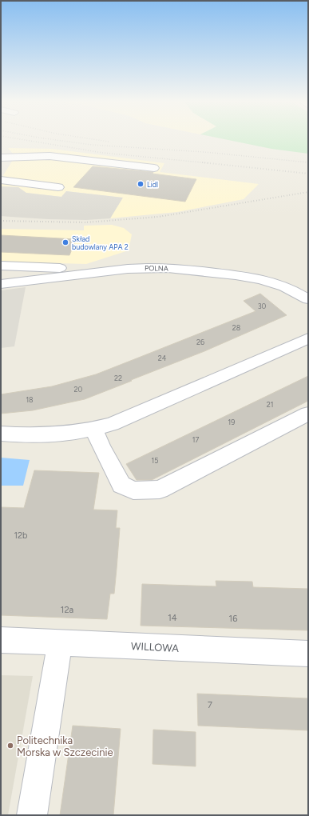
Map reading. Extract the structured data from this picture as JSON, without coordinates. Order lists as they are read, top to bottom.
{
  "streets": {
    "street": ["POLNA", "WILLOWA"]
  },
  "places": ["Lidl", "Skład budowlany APA 2", "Politechnika Morska w Szczecinie"],
  "house_numbers": [
    "30",
    "28",
    "26",
    "24",
    "22",
    "20",
    "18",
    "21",
    "19",
    "17",
    "15",
    "12b",
    "12a",
    "14",
    "16",
    "7"
  ]
}
